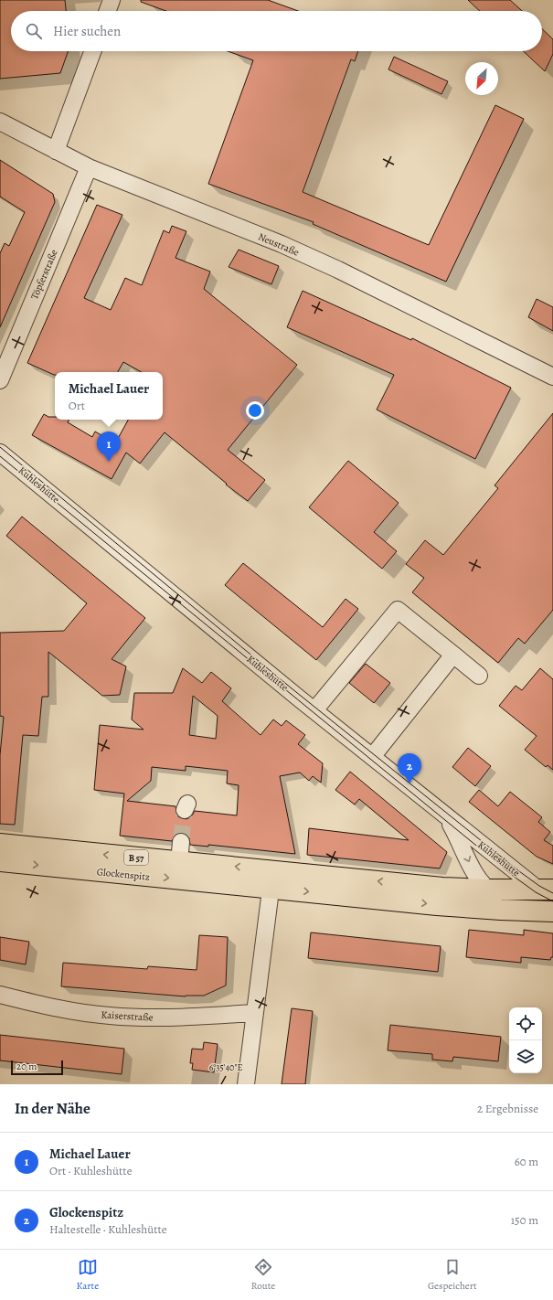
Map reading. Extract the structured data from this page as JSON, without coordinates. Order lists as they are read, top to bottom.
{
  "streets": {
    "main road": ["B 57", "Glockenspitz"],
    "street": [
      "Neustraße",
      "Töpferstraße",
      "Kuhleshütte",
      "Kaiserstraße"
    ]
  },
  "crossings": [
    ["Neustraße", "Töpferstraße"],
    ["Kuhleshütte", "Glockenspitz"]
  ],
  "scale_bar": "20 m",
  "north": "bottom left",
  "page": {
    "search": "Hier suchen",
    "popup": ["Michael Lauer", "Ort"],
    "pins": ["1", "2"],
    "scale": "20 m",
    "heading": ["In der Nähe", "2 Ergebnisse"],
    "list": [
      {
        "mark": "1",
        "name": "Michael Lauer",
        "note": "Ort · Kuhleshütte",
        "value": "60 m"
      },
      {
        "mark": "2",
        "name": "Glockenspitz",
        "note": "Haltestelle · Kuhleshütte",
        "value": "150 m"
      }
    ],
    "nav": ["Karte", "Route", "Gespeichert"]
  },
  "coordinates": ["6°35'40\"E"]
}
